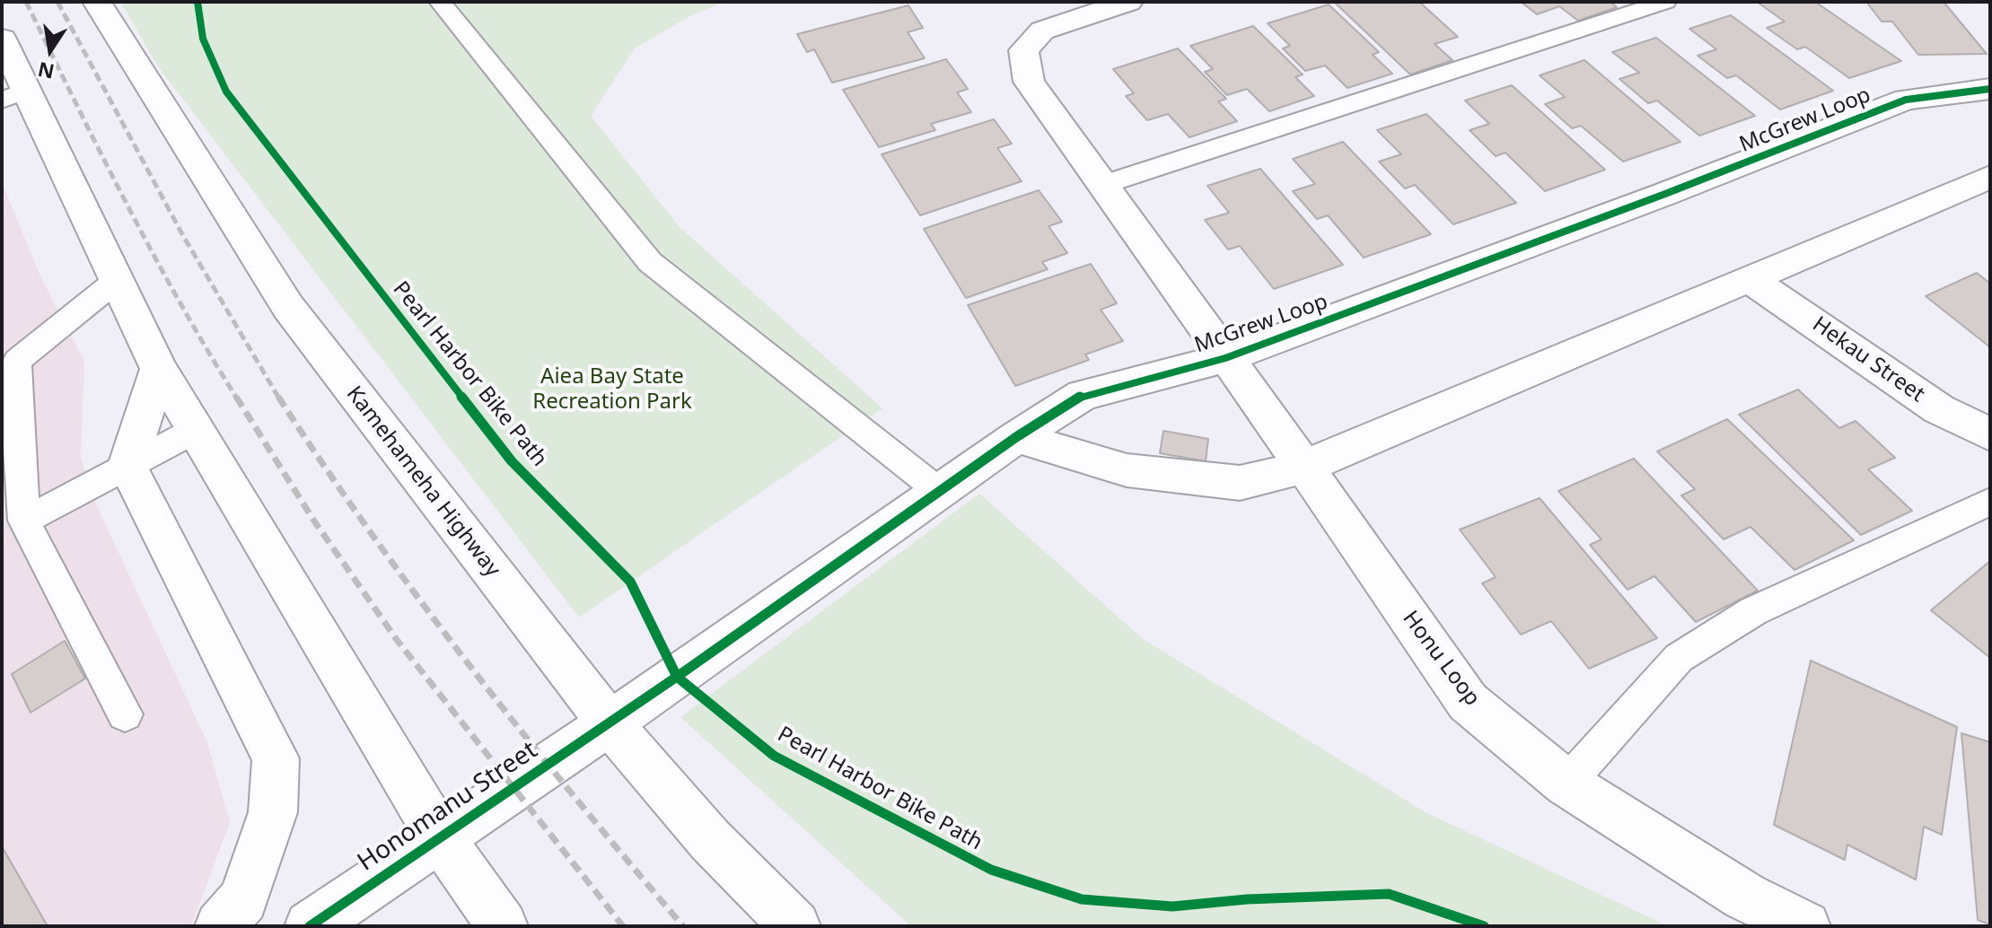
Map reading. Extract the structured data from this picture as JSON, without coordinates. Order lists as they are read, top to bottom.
{
  "streets": {
    "street": [
      "McGrew Loop",
      "Hekau Street",
      "Kamehameha Highway",
      "Honu Loop",
      "Honomanu Street"
    ],
    "cycle path": ["Pearl Harbor Bike Path"]
  },
  "crossings": [
    ["McGrew Loop", "Kamehameha Highway"],
    ["McGrew Loop", "Honu Loop"],
    ["McGrew Loop", "Honomanu Street"],
    ["Kamehameha Highway", "Honomanu Street"]
  ],
  "parks": ["Aiea Bay State Recreation Park"],
  "north": "bottom"
}
